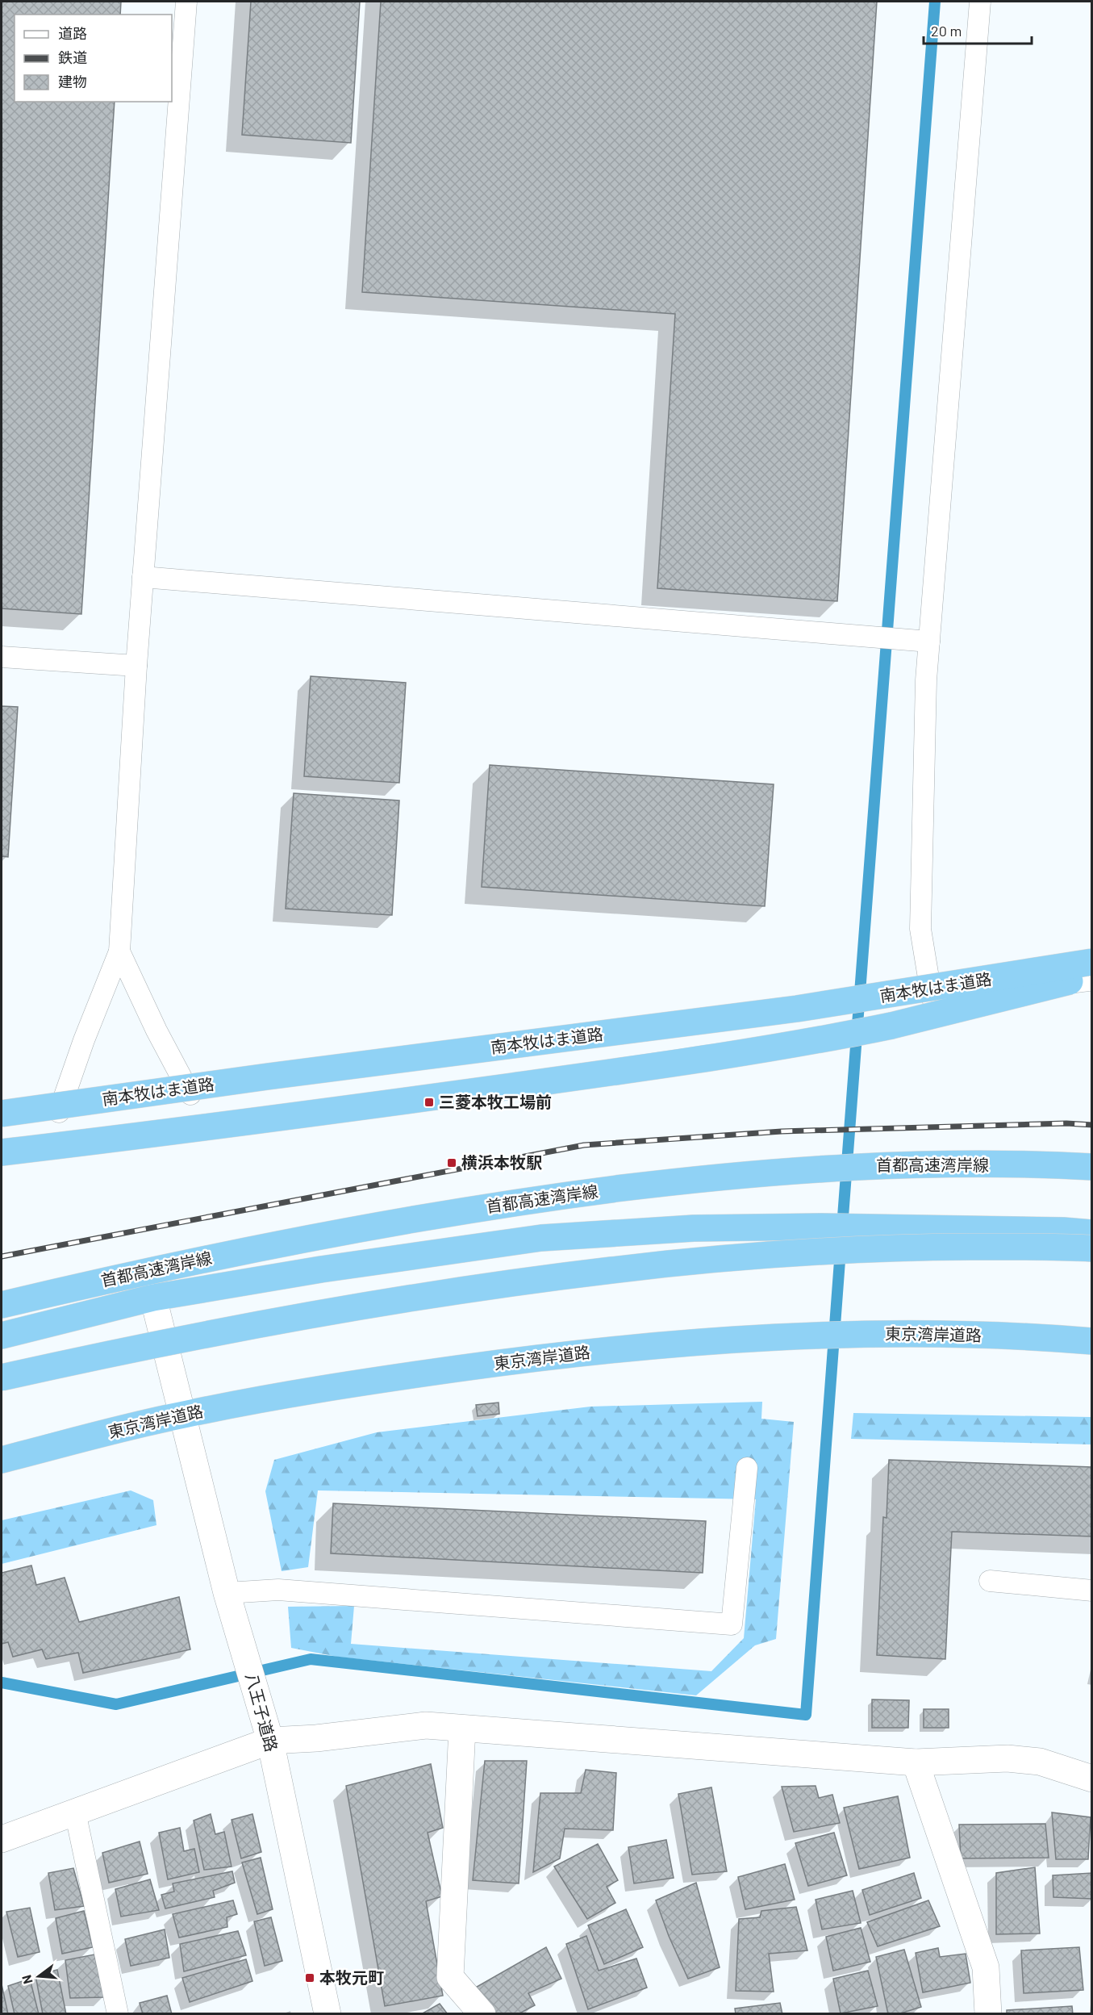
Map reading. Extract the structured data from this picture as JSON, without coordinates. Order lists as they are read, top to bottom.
{
  "streets": {
    "highway": ["南本牧はま道路", "首都高速湾岸線", "東京湾岸道路"],
    "street": ["八王子道路"]
  },
  "crossings": [
    ["東京湾岸道路", "八王子道路"]
  ],
  "places": {
    "transit": ["三菱本牧工場前", "横浜本牧駅", "本牧元町"]
  },
  "legend": ["道路", "鉄道", "建物"],
  "scale_bar": "20 m",
  "north": "left"
}
